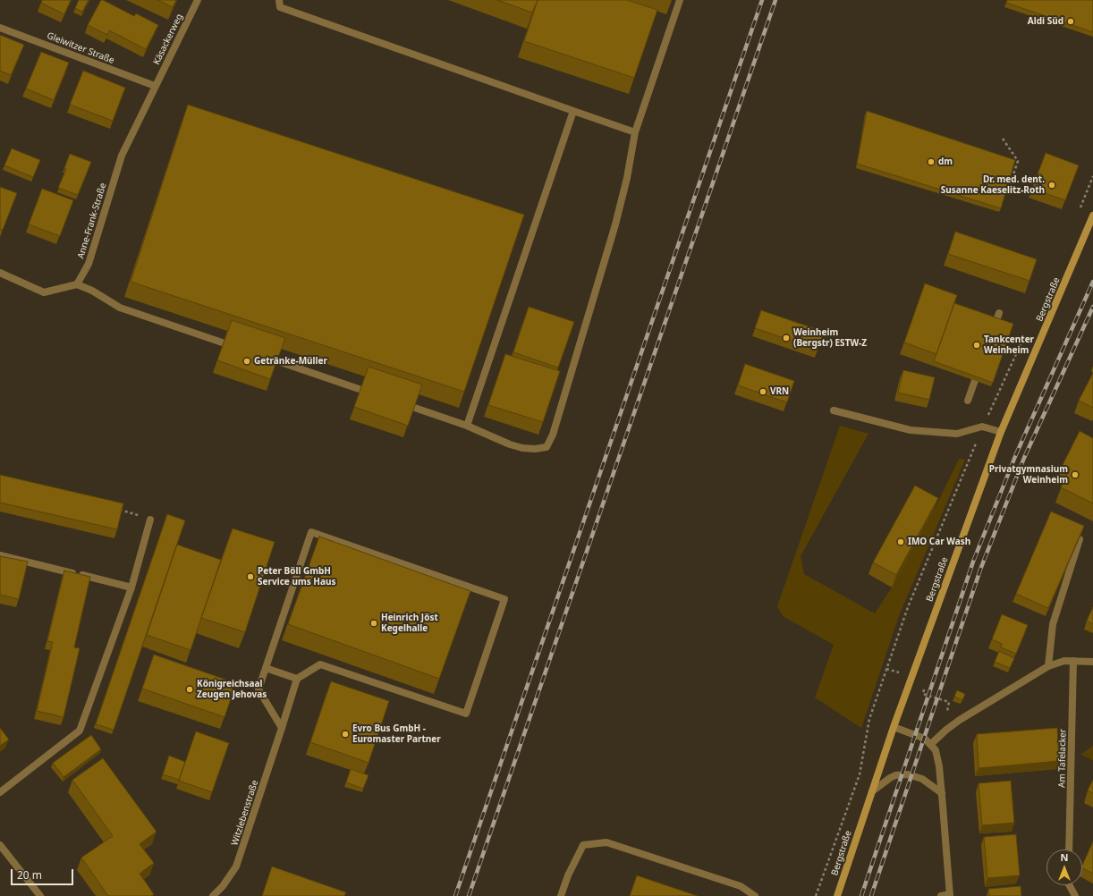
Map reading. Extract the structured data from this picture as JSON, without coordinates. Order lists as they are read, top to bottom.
{
  "streets": {
    "main road": ["Bergstraße"],
    "street": [
      "Käsackerweg",
      "Gleiwitzer Straße",
      "Anne-Frank-Straße",
      "Am Tafelacker",
      "Witzlebenstraße"
    ]
  },
  "crossings": [
    ["Käsackerweg", "Gleiwitzer Straße"],
    ["Käsackerweg", "Anne-Frank-Straße"],
    ["Gleiwitzer Straße", "Anne-Frank-Straße"]
  ],
  "places": [
    "Aldi Süd",
    "dm",
    "Dr. med. dent. Susanne Kaeselitz-Roth",
    "Weinheim (Bergstr) ESTW-Z",
    "Tankcenter Weinheim",
    "Getränke-Müller",
    "VRN",
    "Privatgymnasium Weinheim",
    "IMO Car Wash",
    "Peter Böll GmbH Service ums Haus",
    "Heinrich Jöst Kegelhalle",
    "Königreichsaal Zeugen Jehovas",
    "Evro Bus GmbH - Euromaster Partner"
  ],
  "scale_bar": "20 m",
  "north": "top"
}
